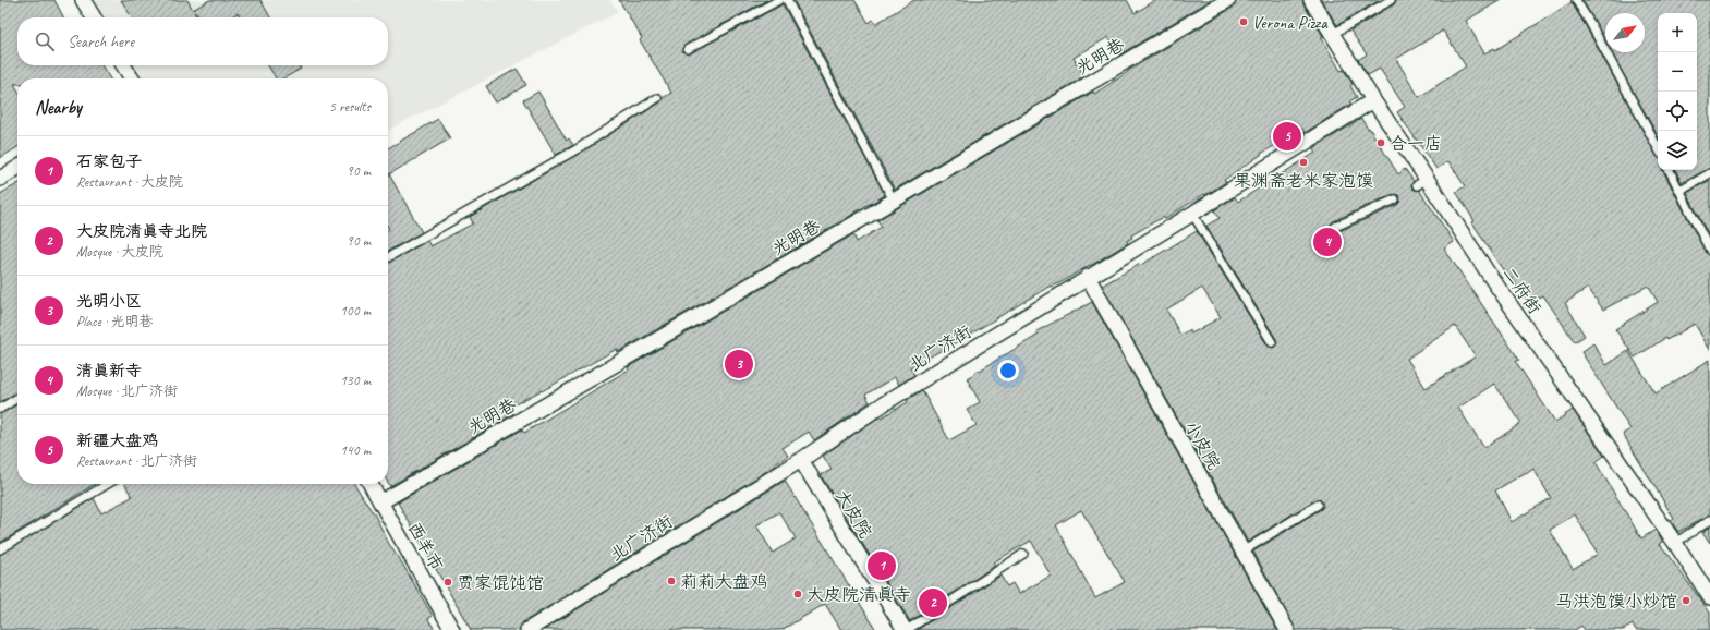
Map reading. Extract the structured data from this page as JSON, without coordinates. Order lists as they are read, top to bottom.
{
  "streets": {
    "street": [
      "光明巷",
      "二府街",
      "北广济街",
      "小皮院",
      "大皮院",
      "西羊市"
    ]
  },
  "crossings": [
    ["光明巷", "西羊市"],
    ["二府街", "北广济街"],
    ["北广济街", "小皮院"],
    ["北广济街", "大皮院"]
  ],
  "places": [
    "Verona Pizza",
    "合一店",
    "果渊斋老米家泡馍",
    "莉莉大盘鸡",
    "贾家馄饨馆",
    "大皮院清真寺",
    "马洪泡馍小炒馆"
  ],
  "north": "top right",
  "page": {
    "map_buttons": ["+", "−"],
    "search": "Search here",
    "heading": ["Nearby", "5 results"],
    "pins": [
      "5",
      "4",
      "3",
      "1",
      "2"
    ],
    "list": [
      {
        "mark": "1",
        "name": "石家包子",
        "note": "Restaurant · 大皮院",
        "value": "90 m"
      },
      {
        "mark": "2",
        "name": "大皮院清真寺北院",
        "note": "Mosque · 大皮院",
        "value": "90 m"
      },
      {
        "mark": "3",
        "name": "光明小区",
        "note": "Place · 光明巷",
        "value": "100 m"
      },
      {
        "mark": "4",
        "name": "清真新寺",
        "note": "Mosque · 北广济街",
        "value": "130 m"
      },
      {
        "mark": "5",
        "name": "新疆大盘鸡",
        "note": "Restaurant · 北广济街",
        "value": "140 m"
      }
    ]
  }
}
